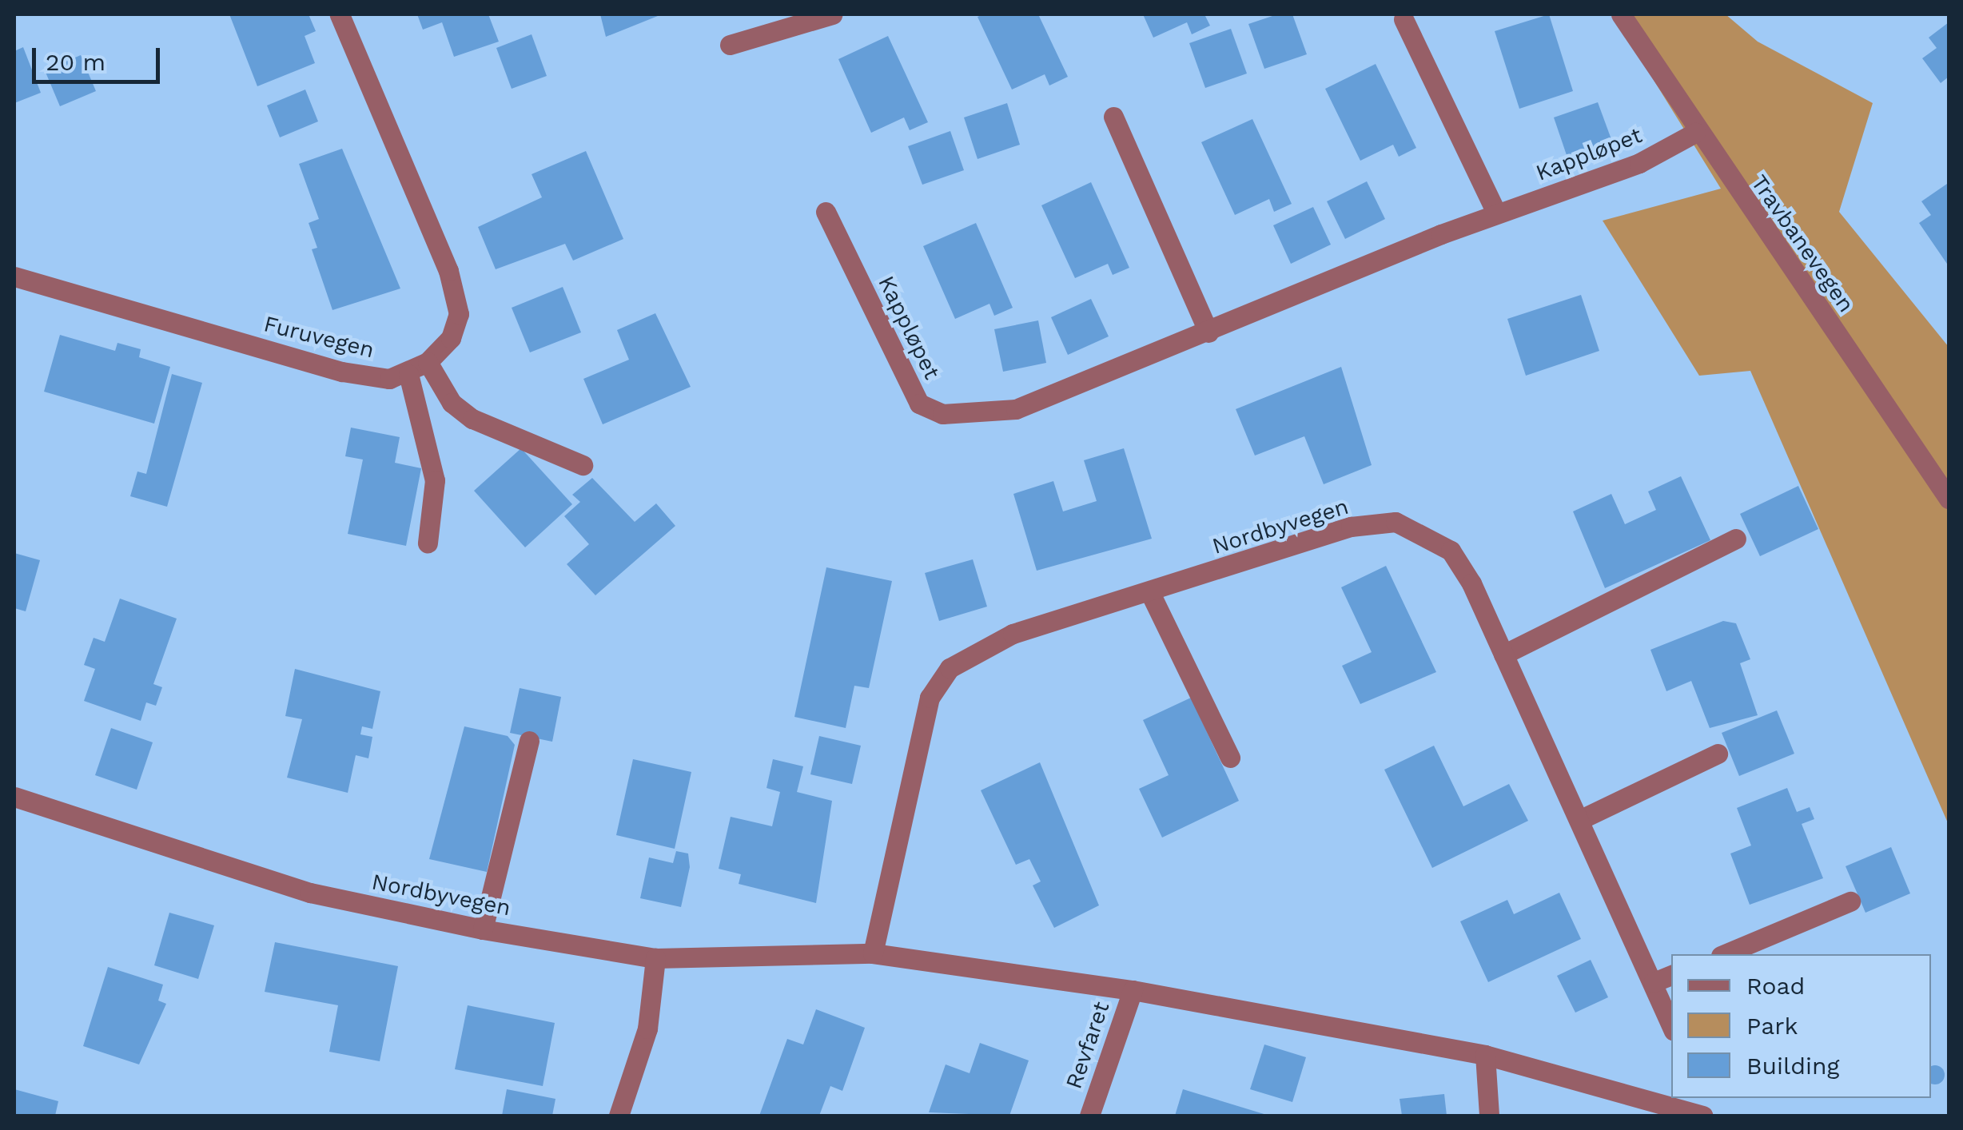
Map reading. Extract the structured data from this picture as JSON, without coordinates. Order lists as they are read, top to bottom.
{
  "streets": {
    "street": [
      "Kappløpet",
      "Travbanevegen",
      "Furuvegen",
      "Nordbyvegen",
      "Revfaret"
    ]
  },
  "crossings": [
    ["Kappløpet", "Travbanevegen"],
    ["Nordbyvegen", "Revfaret"]
  ],
  "legend": ["Road", "Park", "Building"],
  "scale_bar": "20 m"
}
